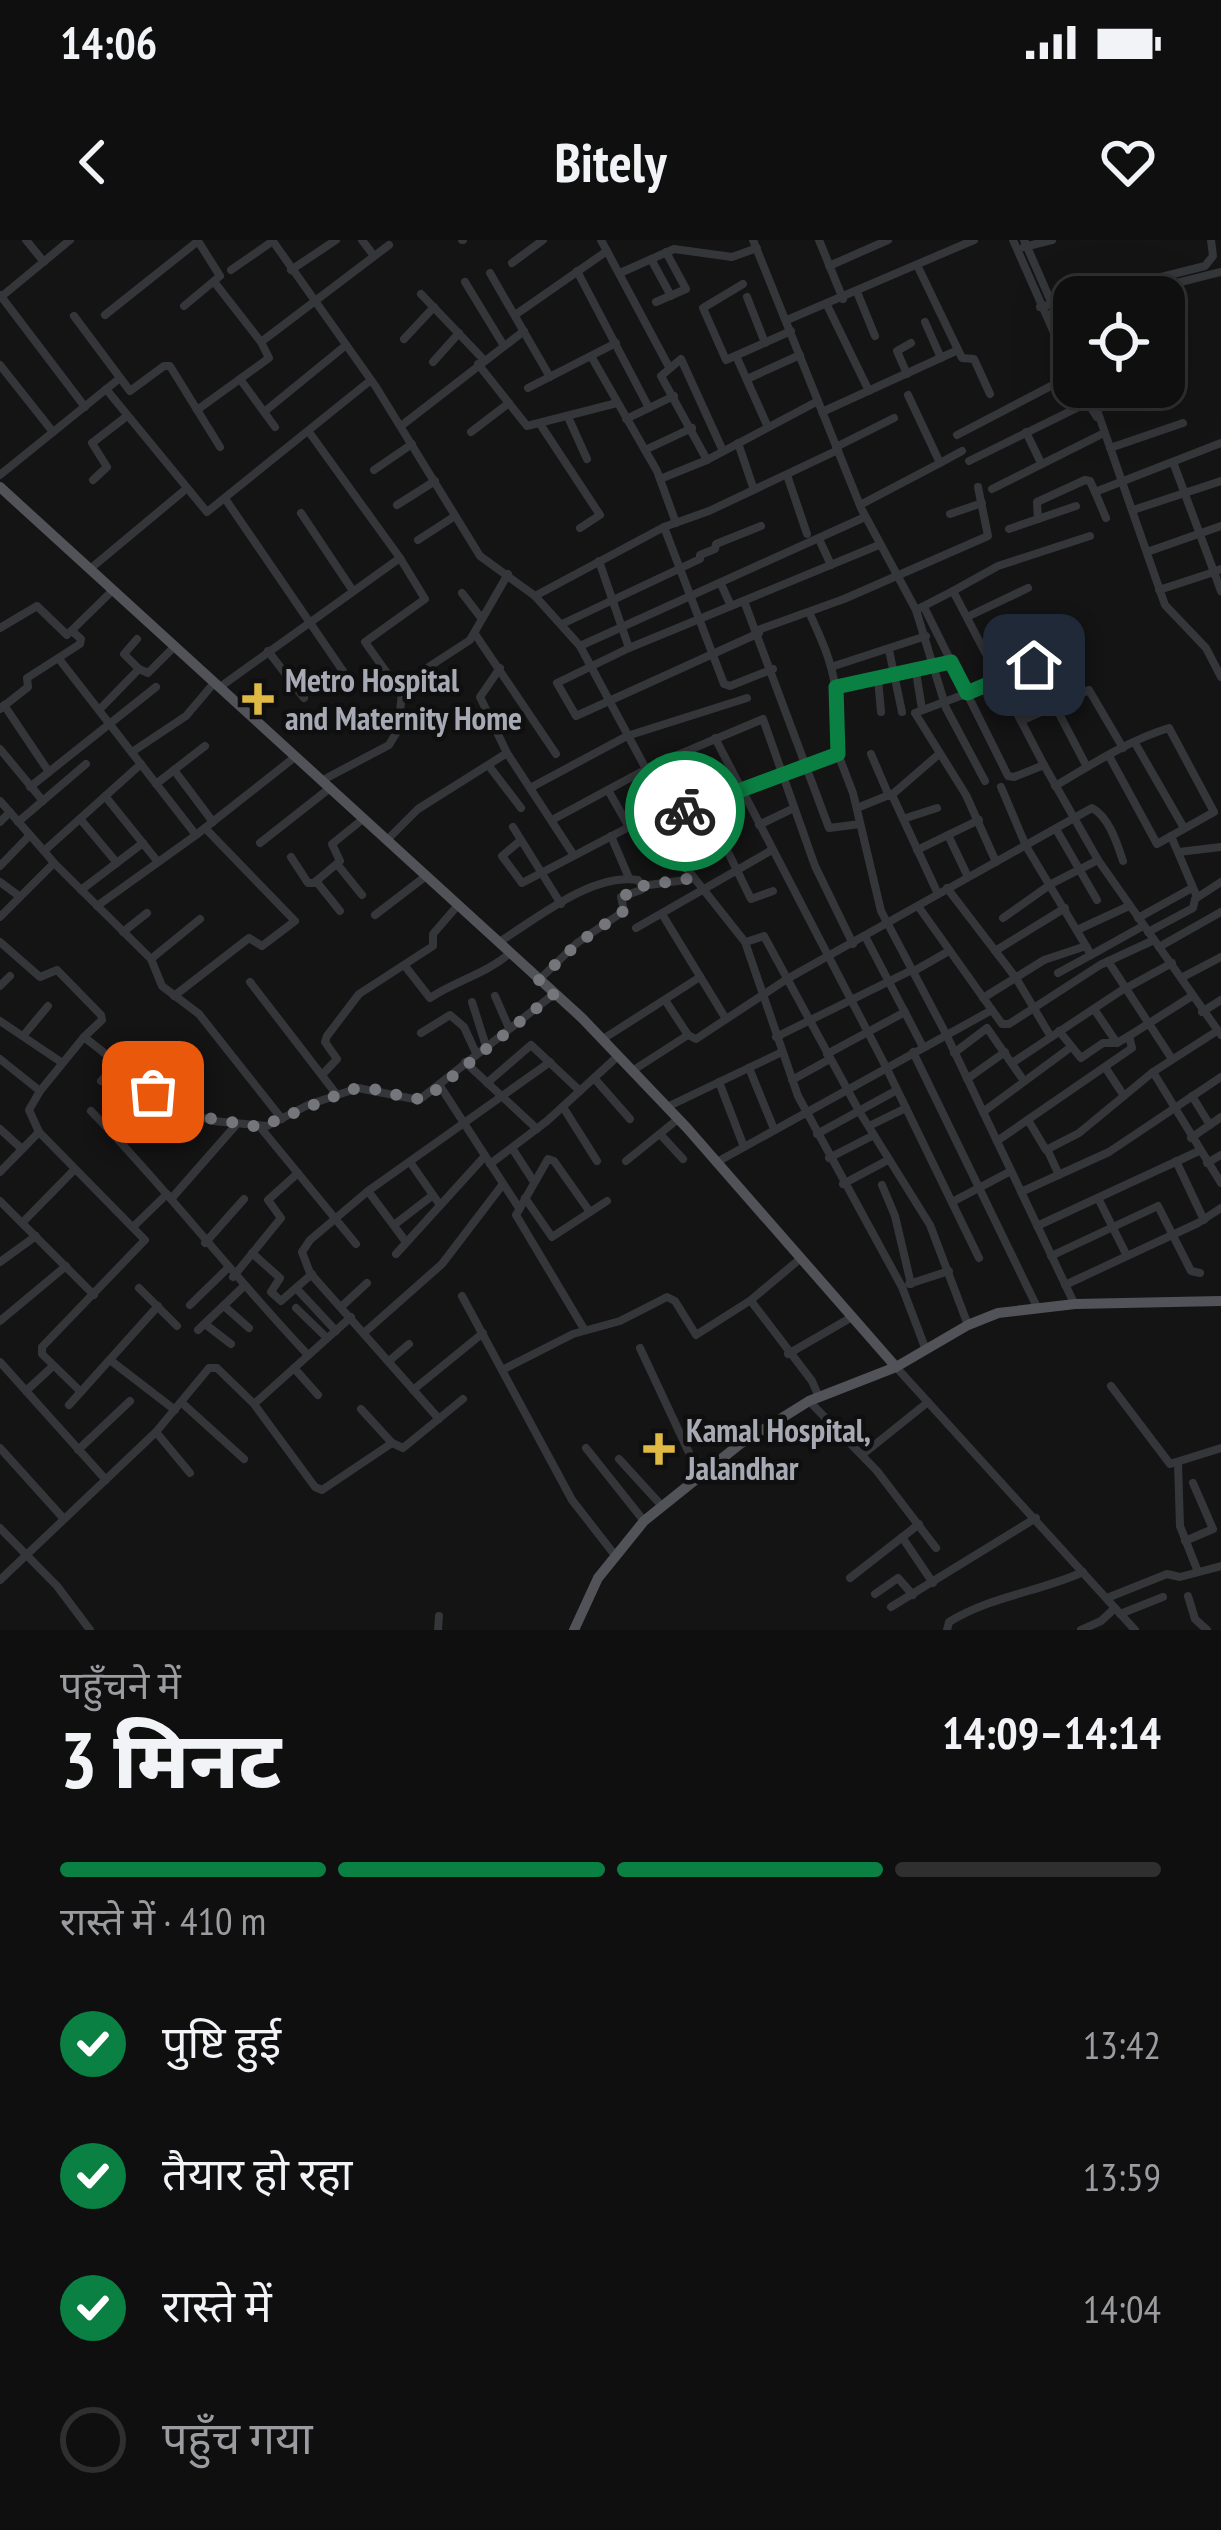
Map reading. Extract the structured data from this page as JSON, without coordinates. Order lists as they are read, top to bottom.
{
  "places": {
    "health": ["Metro Hospital and Maternity Home", "Kamal Hospital, Jalandhar"]
  },
  "page": {
    "status": "14:06",
    "header": "Bitely",
    "heading": ["3 मिनट", "पहुँचने में", "14:09–14:14"],
    "bar": "रास्ते में · 410 m",
    "list": [
      ["पुष्टि हुई", "13:42"],
      ["तैयार हो रहा", "13:59"],
      ["रास्ते में", "14:04"],
      "पहुँच गया"
    ]
  }
}
